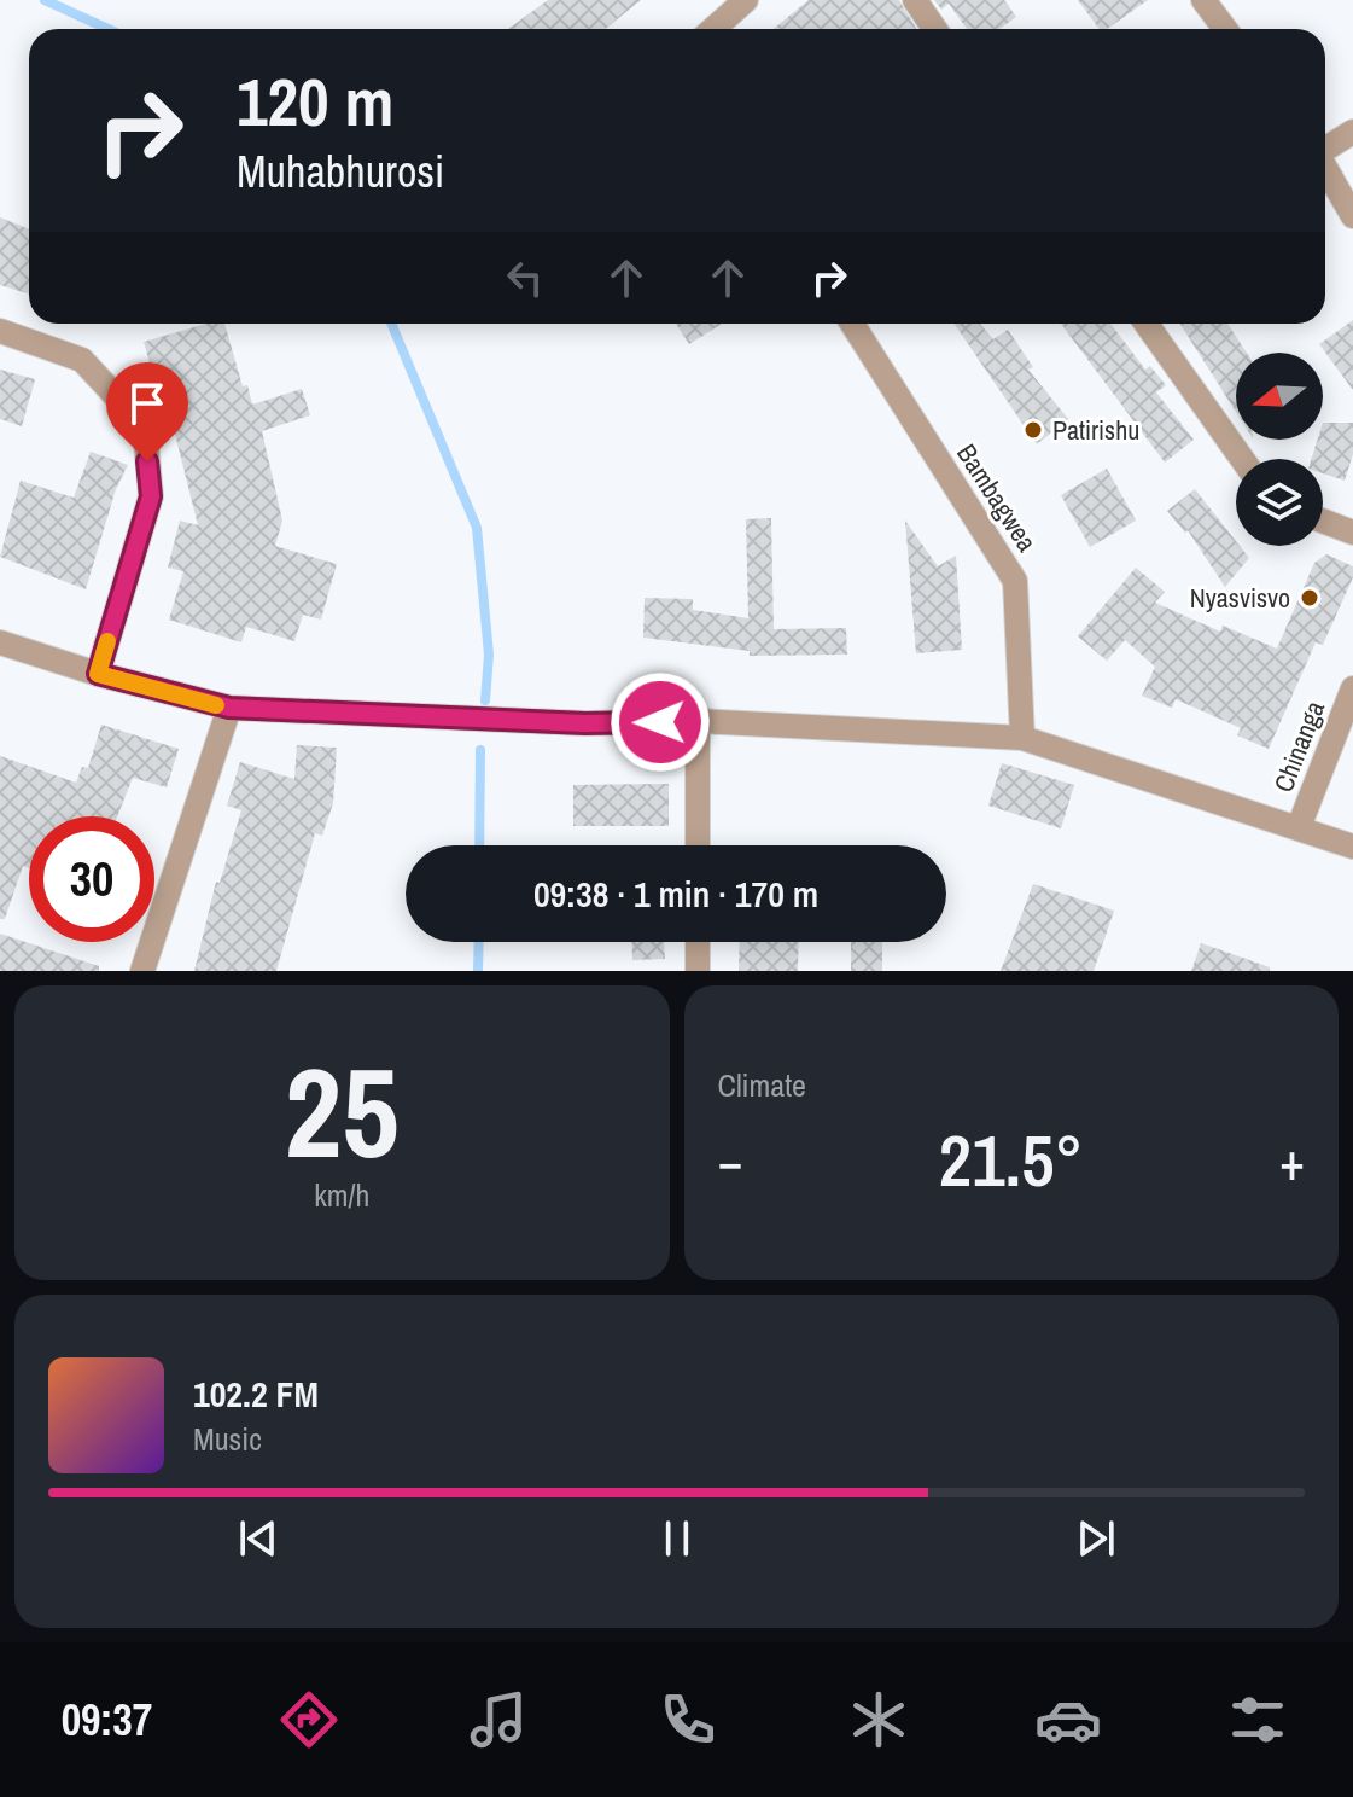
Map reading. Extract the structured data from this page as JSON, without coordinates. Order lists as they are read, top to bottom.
{
  "streets": {
    "street": ["Bambagwea", "Chinanga"]
  },
  "places": ["Patirishu", "Nyasvisvo"],
  "north": "left",
  "page": {
    "turn": ["120 m", "Muhabhurosi"],
    "limit": "30",
    "trip": "09:38 · 1 min · 170 m",
    "tile": [
      ["25", "km/h"],
      "Climate"
    ],
    "heat": ["−", "21.5°", "+"],
    "song": ["102.2 FM", "Music"],
    "tabs": "09:37"
  }
}
